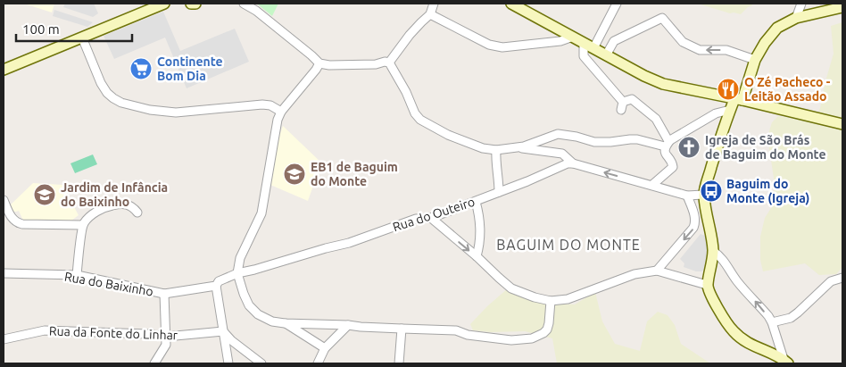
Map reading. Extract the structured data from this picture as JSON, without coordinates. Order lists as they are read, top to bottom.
{
  "streets": {
    "street": ["Rua do Outeiro", "Rua do Baixinho", "Rua da Fonte do Linhar"]
  },
  "crossings": [
    ["Rua do Outeiro", "Rua do Baixinho"]
  ],
  "districts": ["BAGUIM DO MONTE"],
  "places": {
    "supermarket": ["Continente Bom Dia"],
    "restaurant": ["O Zé Pacheco - Leitão Assado"],
    "church": ["Igreja de São Brás de Baguim do Monte"],
    "school or university": ["EB1 de Baguim do Monte", "Jardim de Infância do Baixinho"],
    "bus stop": ["Baguim do Monte (Igreja)"]
  },
  "scale_bar": "100 m"
}
